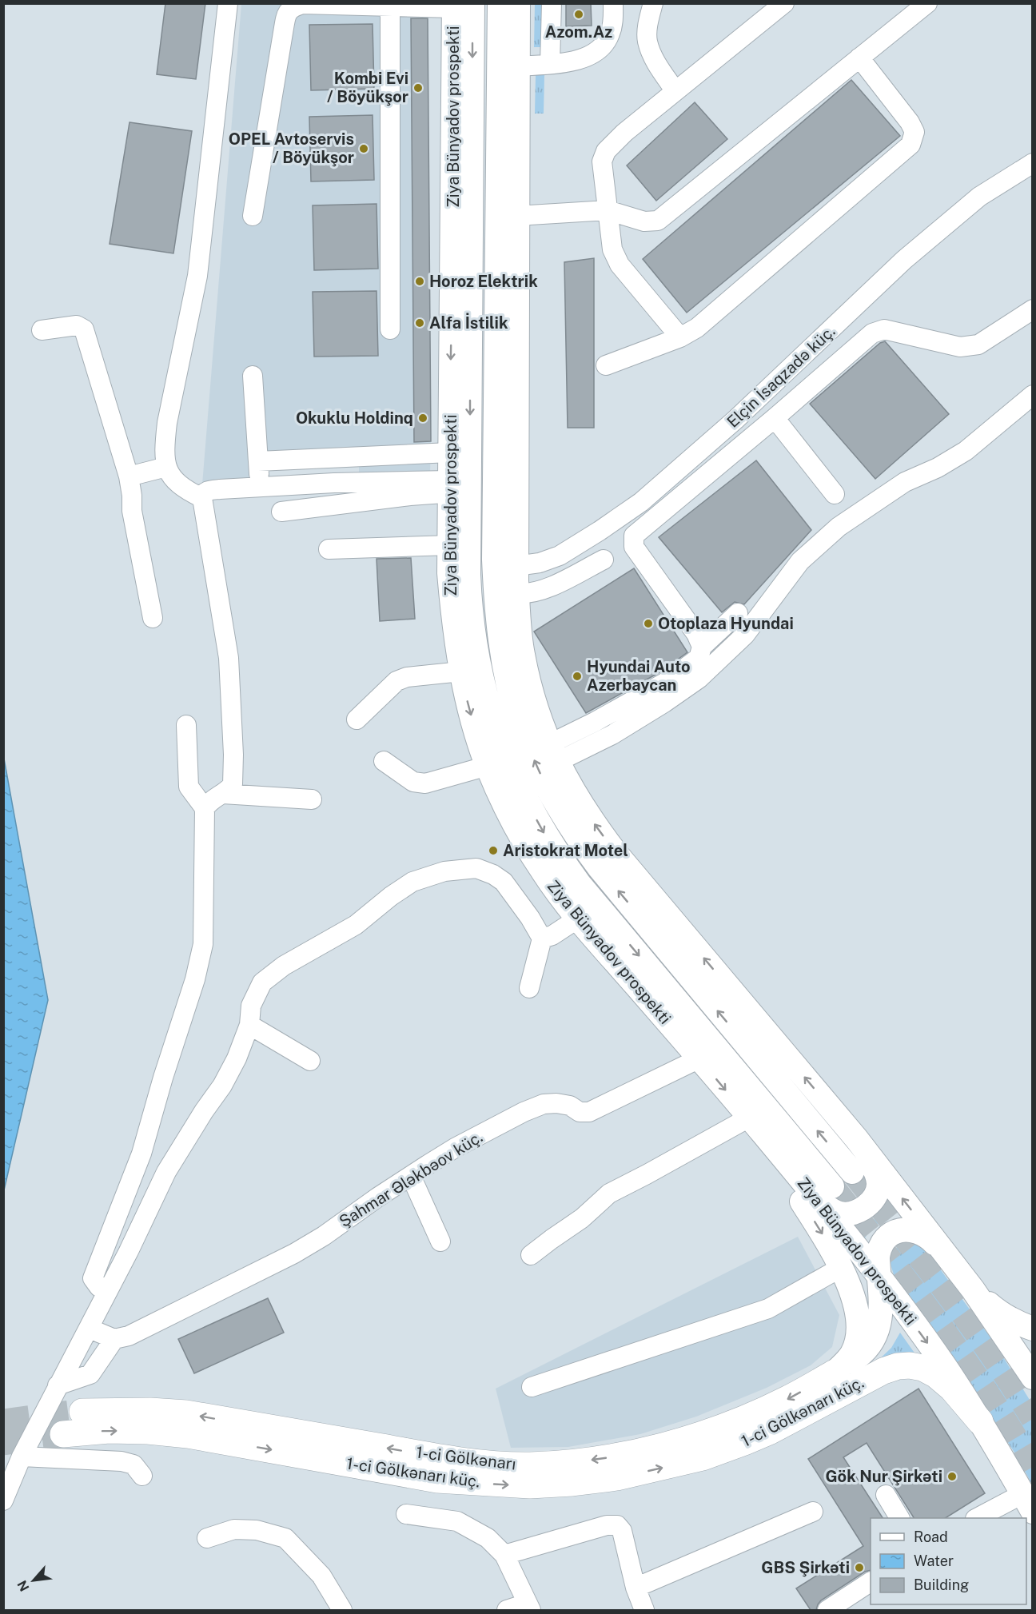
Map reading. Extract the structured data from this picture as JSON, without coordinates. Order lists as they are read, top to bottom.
{
  "streets": {
    "highway": ["1-ci Gölkənarı küç.", "1-ci Gölkənarı"],
    "main road": ["Ziya Bünyadov prospekti"],
    "street": ["Elçin İsaqzadə küç.", "Şahmar Ələkbəov küç."]
  },
  "crossings": [
    ["Ziya Bünyadov prospekti", "Şahmar Ələkbəov küç."],
    ["Ziya Bünyadov prospekti", "1-ci Gölkənarı küç."]
  ],
  "one_way": ["1-ci Gölkənarı küç.", "1-ci Gölkənarı"],
  "places": [
    "Azom.Az",
    "Kombi Evi / Böyükşor",
    "OPEL Avtoservis / Böyükşor",
    "Horoz Elektrik",
    "Alfa İstilik",
    "Okuklu Holdinq",
    "Otoplaza Hyundai",
    "Hyundai Auto Azerbaycan",
    "Aristokrat Motel",
    "Gök Nur Şirkəti",
    "GBS Şirkəti"
  ],
  "legend": ["Road", "Water", "Building"],
  "north": "bottom left"
}
